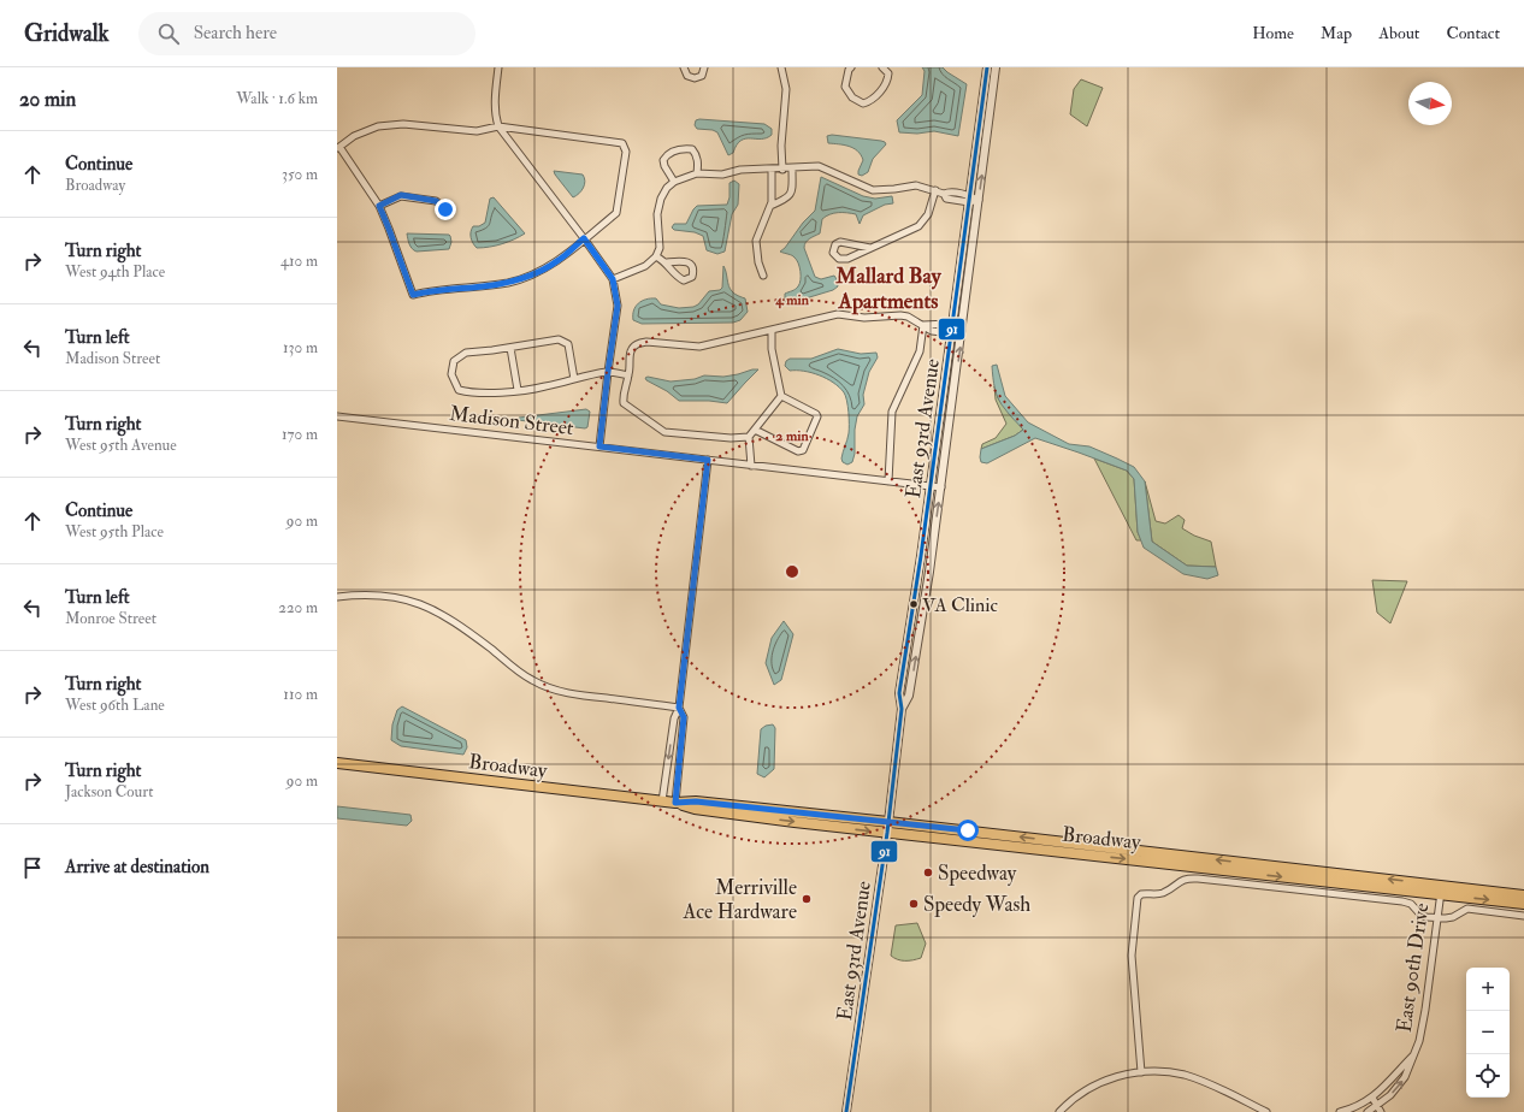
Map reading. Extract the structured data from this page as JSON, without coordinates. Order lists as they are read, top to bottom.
{
  "streets": {
    "main road": ["Broadway"],
    "street": ["Madison Street", "East 93rd Avenue", "East 90th Drive"]
  },
  "crossings": [
    ["Madison Street", "East 93rd Avenue"],
    ["East 93rd Avenue", "Broadway"],
    ["Broadway", "East 90th Drive"]
  ],
  "districts": ["Mallard Bay Apartments"],
  "places": [
    "VA Clinic",
    "Speedway",
    "Merriville Ace Hardware",
    "Speedy Wash"
  ],
  "lines": ["transit line 91"],
  "north": "right",
  "page": {
    "header": "Gridwalk",
    "search": "Search here",
    "nav": [
      "Home",
      "Map",
      "About",
      "Contact"
    ],
    "heading": ["20 min", "Walk · 1.6 km"],
    "list": [
      ["Continue", "Broadway", "350 m"],
      ["Turn right", "West 94th Place", "410 m"],
      ["Turn left", "Madison Street", "130 m"],
      ["Turn right", "West 95th Avenue", "170 m"],
      ["Continue", "West 95th Place", "90 m"],
      ["Turn left", "Monroe Street", "220 m"],
      ["Turn right", "West 96th Lane", "110 m"],
      ["Turn right", "Jackson Court", "90 m"],
      "Arrive at destination"
    ],
    "map_buttons": ["+", "−"]
  },
  "rings": ["4 min", "2 min"]
}
